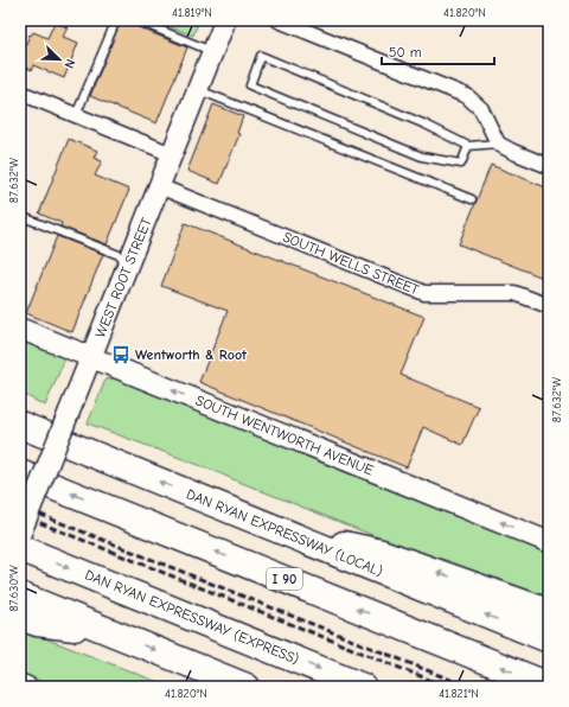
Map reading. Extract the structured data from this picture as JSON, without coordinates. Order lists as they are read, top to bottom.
{
  "streets": {
    "highway": ["DAN RYAN EXPRESSWAY (LOCAL)", "I 90", "DAN RYAN EXPRESSWAY (EXPRESS)"],
    "main road": ["WEST ROOT STREET", "SOUTH WENTWORTH AVENUE"],
    "street": ["SOUTH WELLS STREET"]
  },
  "crossings": [
    ["SOUTH WELLS STREET", "WEST ROOT STREET"],
    ["WEST ROOT STREET", "SOUTH WENTWORTH AVENUE"]
  ],
  "one_way": ["SOUTH WENTWORTH AVENUE"],
  "places": {
    "bus stop": ["Wentworth & Root"]
  },
  "scale_bar": "50 m",
  "north": "bottom right",
  "coordinates": [
    "41.819°N",
    "41.820°N",
    "87.632°W",
    "87.630°W",
    "41.821°N"
  ]
}
